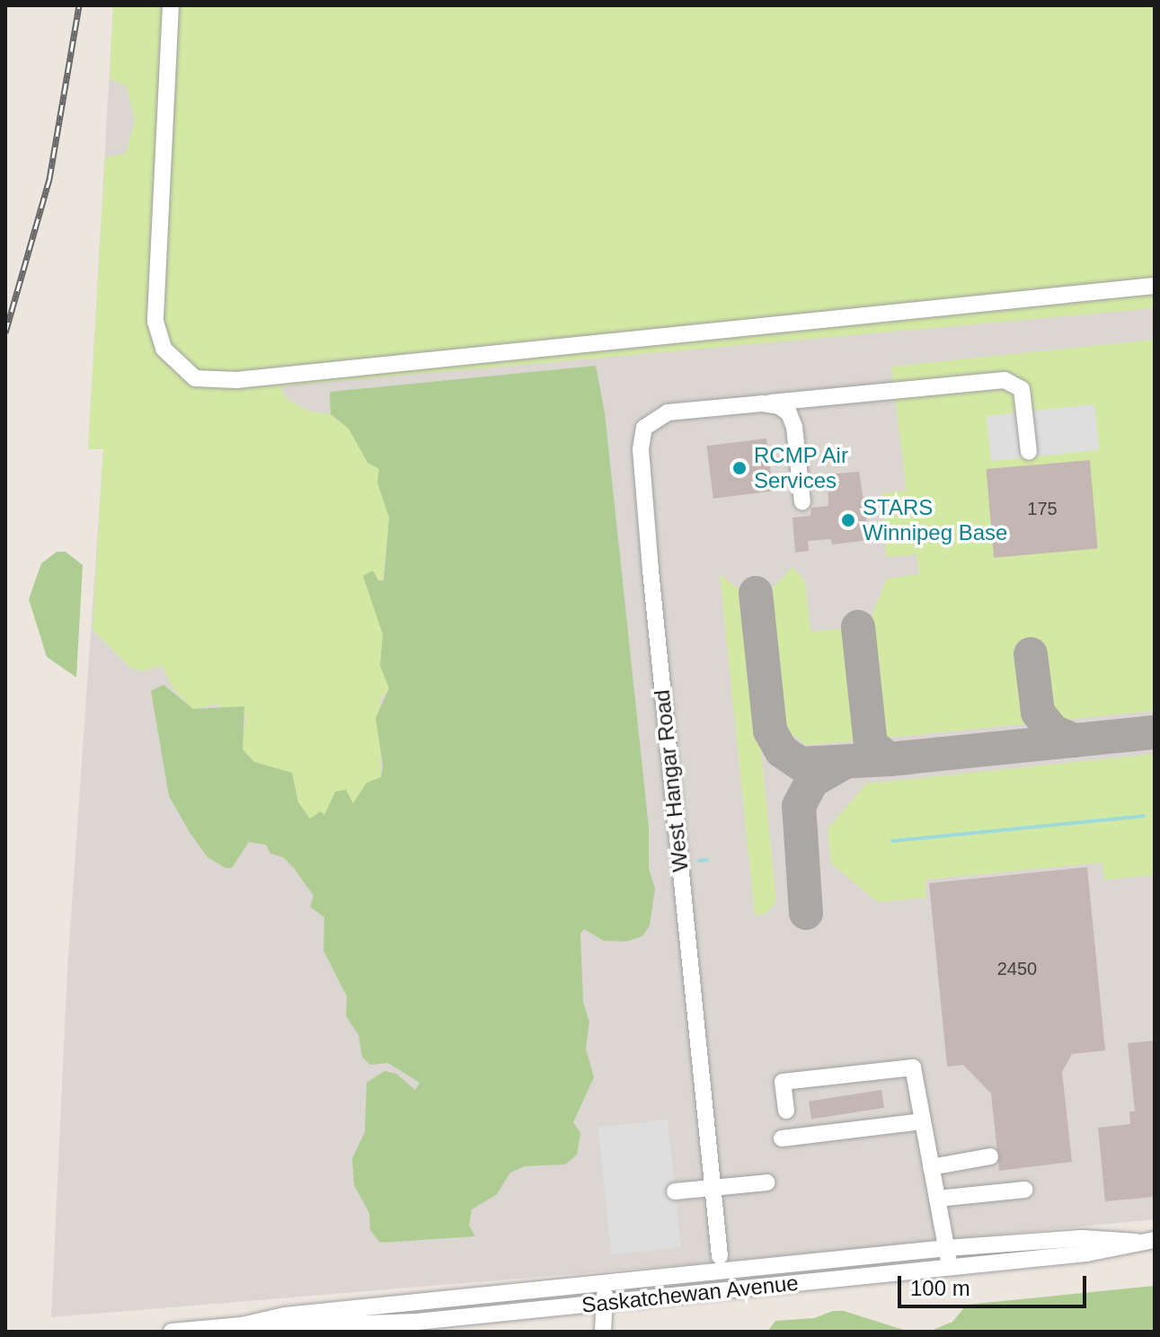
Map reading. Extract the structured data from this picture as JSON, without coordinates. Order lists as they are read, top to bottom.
{
  "streets": {
    "street": ["West Hangar Road", "Saskatchewan Avenue"]
  },
  "places": ["RCMP Air Services", "STARS Winnipeg Base"],
  "house_numbers": ["175", "2450"],
  "scale_bar": "100 m"
}
